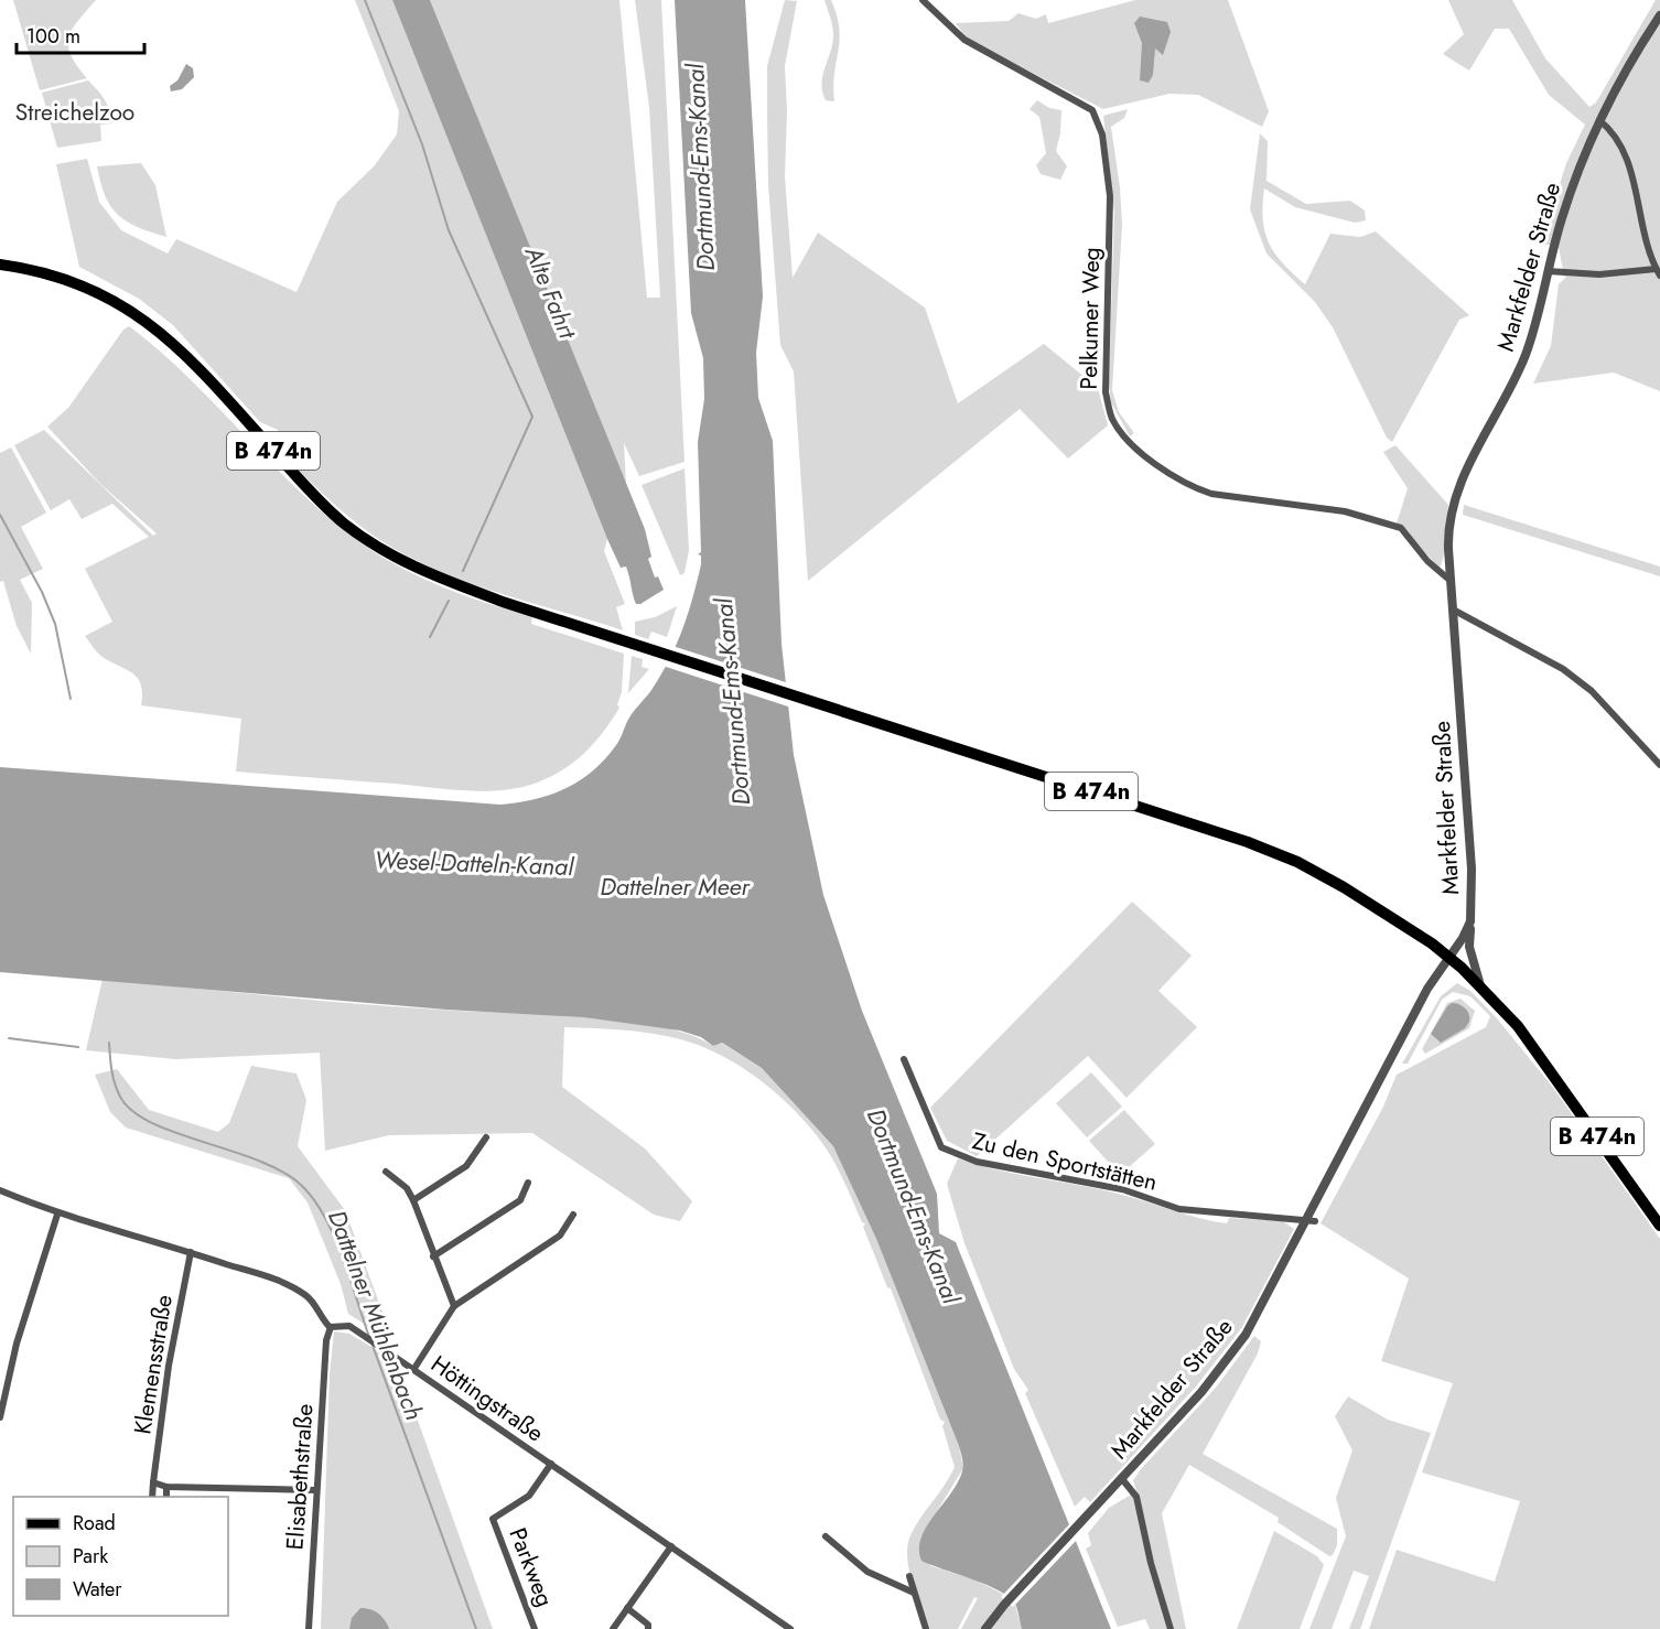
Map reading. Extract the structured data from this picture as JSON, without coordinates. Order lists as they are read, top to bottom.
{
  "streets": {
    "main road": ["B 474n"],
    "street": [
      "Markfelder Straße",
      "Pelkumer Weg",
      "Zu den Sportstätten",
      "Klemensstraße",
      "Höttingstraße",
      "Elisabethstraße",
      "Parkweg"
    ]
  },
  "crossings": [
    ["Markfelder Straße", "Pelkumer Weg"],
    ["Markfelder Straße", "B 474n"],
    ["Markfelder Straße", "Zu den Sportstätten"],
    ["Höttingstraße", "Elisabethstraße"],
    ["Höttingstraße", "Parkweg"]
  ],
  "water": [
    "Dortmund-Ems-Kanal",
    "Alte Fahrt",
    "Wesel-Datteln-Kanal",
    "Dattelner Meer",
    "Dattelner Mühlenbach"
  ],
  "parks": ["Streichelzoo"],
  "legend": ["Road", "Park", "Water"],
  "scale_bar": "100 m"
}
